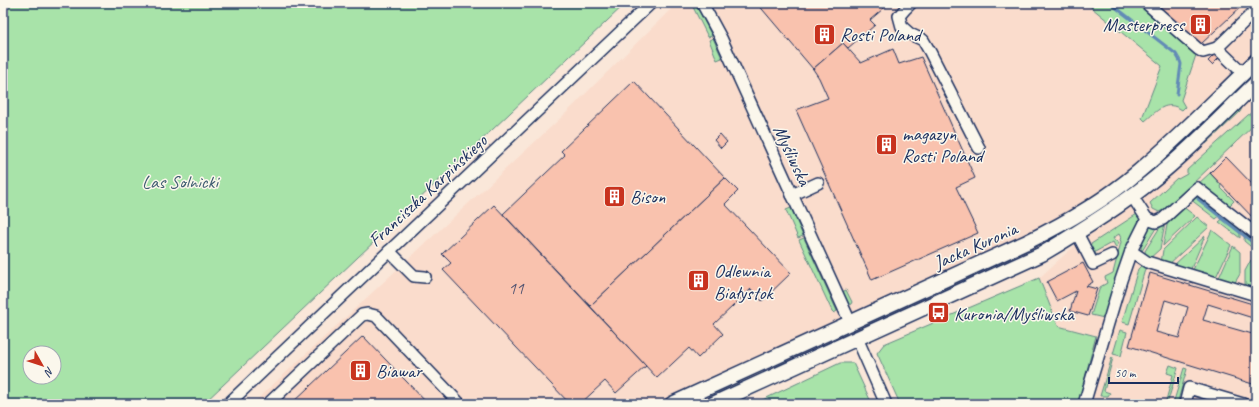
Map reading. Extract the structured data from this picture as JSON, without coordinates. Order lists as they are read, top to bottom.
{
  "streets": {
    "main road": ["Jacka Kuronia"],
    "street": ["Myśliwska", "Franciszka Karpińskiego"]
  },
  "crossings": [
    ["Myśliwska", "Jacka Kuronia"]
  ],
  "parks": ["Las Solnicki"],
  "places": {
    "building": [
      "Masterpress",
      "Rosti Poland",
      "magazyn Rosti Poland",
      "Bison",
      "Odlewnia Białystok",
      "Biawar"
    ],
    "bus stop": ["Kuronia/Myśliwska"]
  },
  "house_numbers": ["11"],
  "scale_bar": "50 m",
  "north": "bottom right"
}
